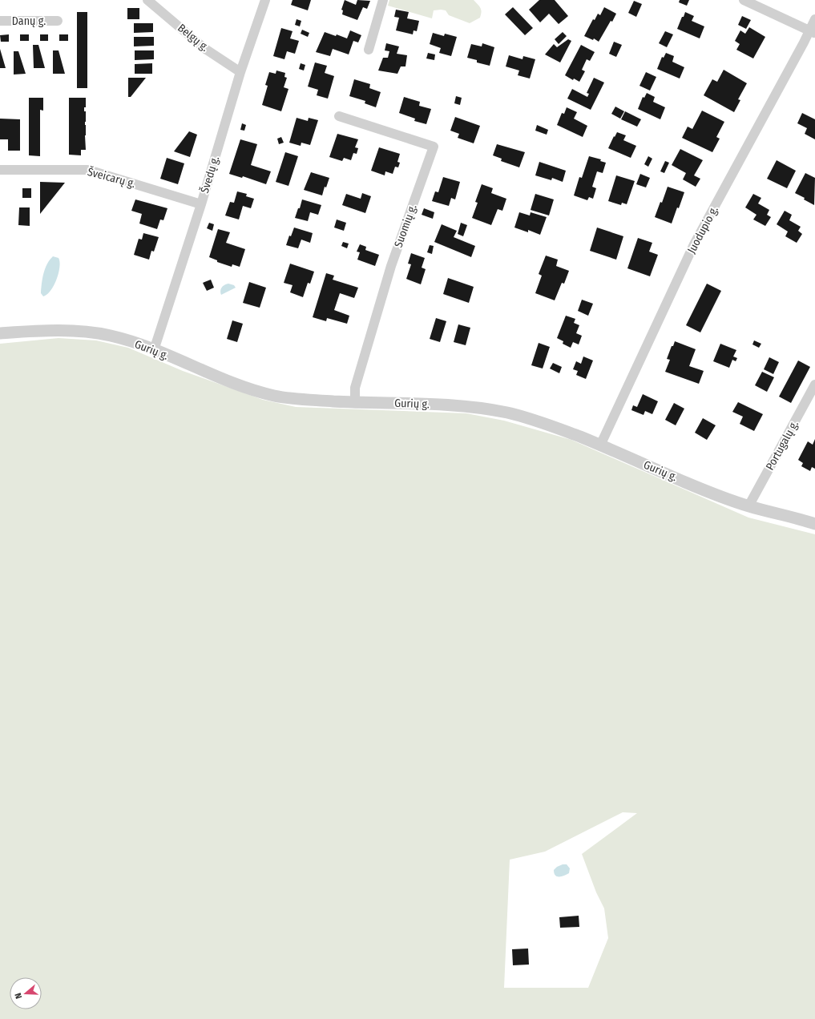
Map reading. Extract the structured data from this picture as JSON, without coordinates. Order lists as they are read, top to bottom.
{
  "streets": {
    "street": [
      "Danų g.",
      "Belgų g.",
      "Švedų g.",
      "Šveicarų g.",
      "Suomių g.",
      "Juodupio g.",
      "Gurių g.",
      "Portugalų g."
    ]
  },
  "crossings": [
    ["Belgų g.", "Švedų g."],
    ["Švedų g.", "Šveicarų g."],
    ["Švedų g.", "Gurių g."],
    ["Suomių g.", "Gurių g."],
    ["Juodupio g.", "Gurių g."],
    ["Gurių g.", "Portugalų g."]
  ],
  "north": "left"
}
